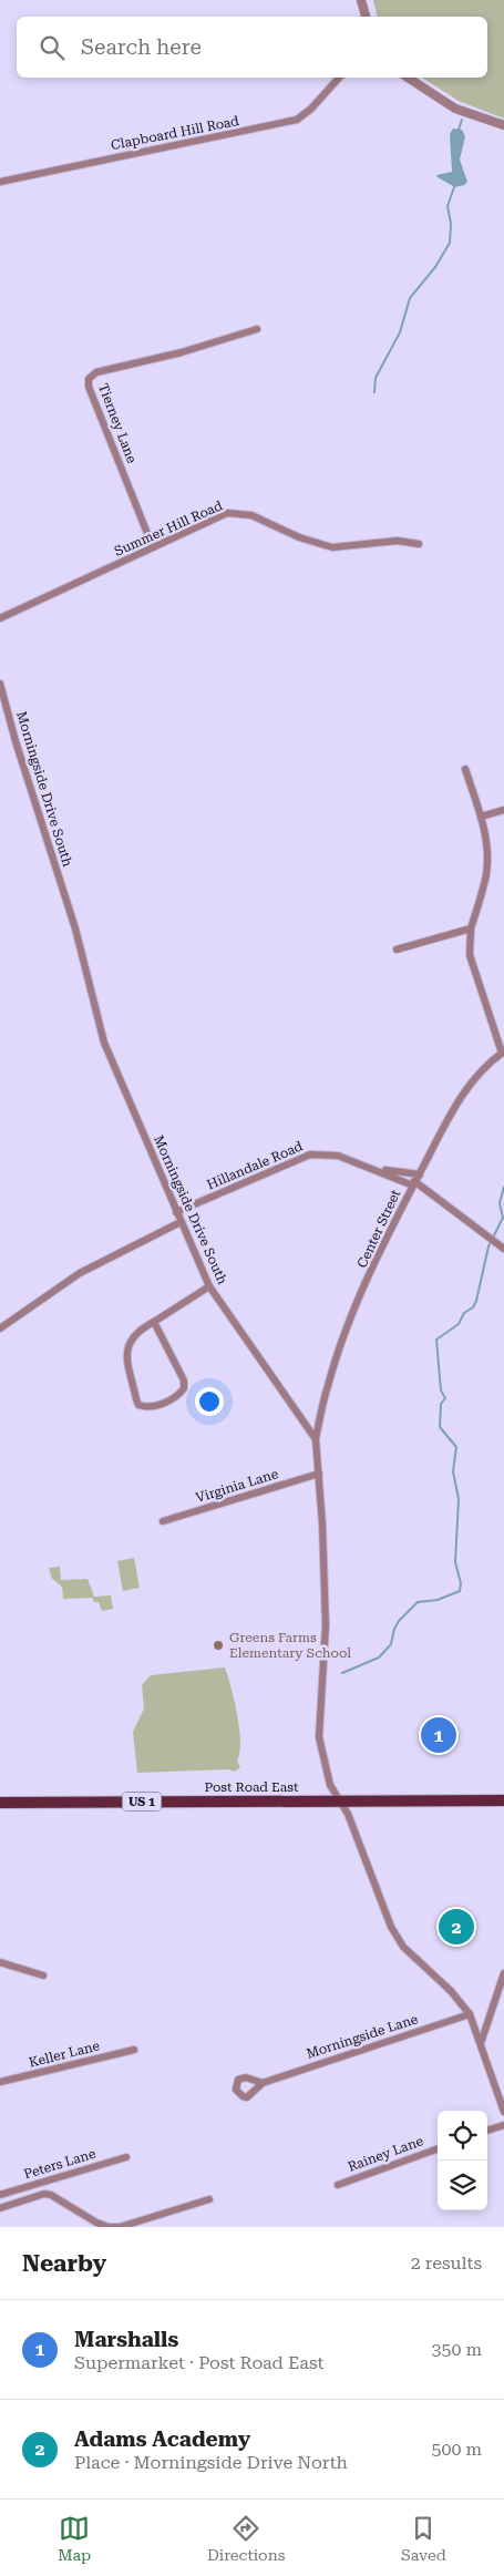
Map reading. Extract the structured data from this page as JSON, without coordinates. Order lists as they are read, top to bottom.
{
  "streets": {
    "main road": ["Post Road East", "US 1"],
    "street": [
      "Clapboard Hill Road",
      "Tierney Lane",
      "Summer Hill Road",
      "Morningside Drive South",
      "Hillandale Road",
      "Center Street",
      "Virginia Lane",
      "Morningside Lane",
      "Keller Lane",
      "Rainey Lane",
      "Peters Lane"
    ]
  },
  "crossings": [
    ["Tierney Lane", "Summer Hill Road"],
    ["Morningside Drive South", "Hillandale Road"],
    ["Morningside Drive South", "Center Street"],
    ["Morningside Drive South", "Virginia Lane"],
    ["Morningside Drive South", "Post Road East"],
    ["Morningside Drive South", "Morningside Lane"],
    ["Hillandale Road", "Center Street"]
  ],
  "places": ["Greens Farms Elementary School"],
  "page": {
    "search": "Search here",
    "pins": ["1", "2"],
    "heading": ["Nearby", "2 results"],
    "list": [
      {
        "mark": "1",
        "name": "Marshalls",
        "note": "Supermarket · Post Road East",
        "value": "350 m"
      },
      {
        "mark": "2",
        "name": "Adams Academy",
        "note": "Place · Morningside Drive North",
        "value": "500 m"
      }
    ],
    "nav": ["Map", "Directions", "Saved"]
  }
}
